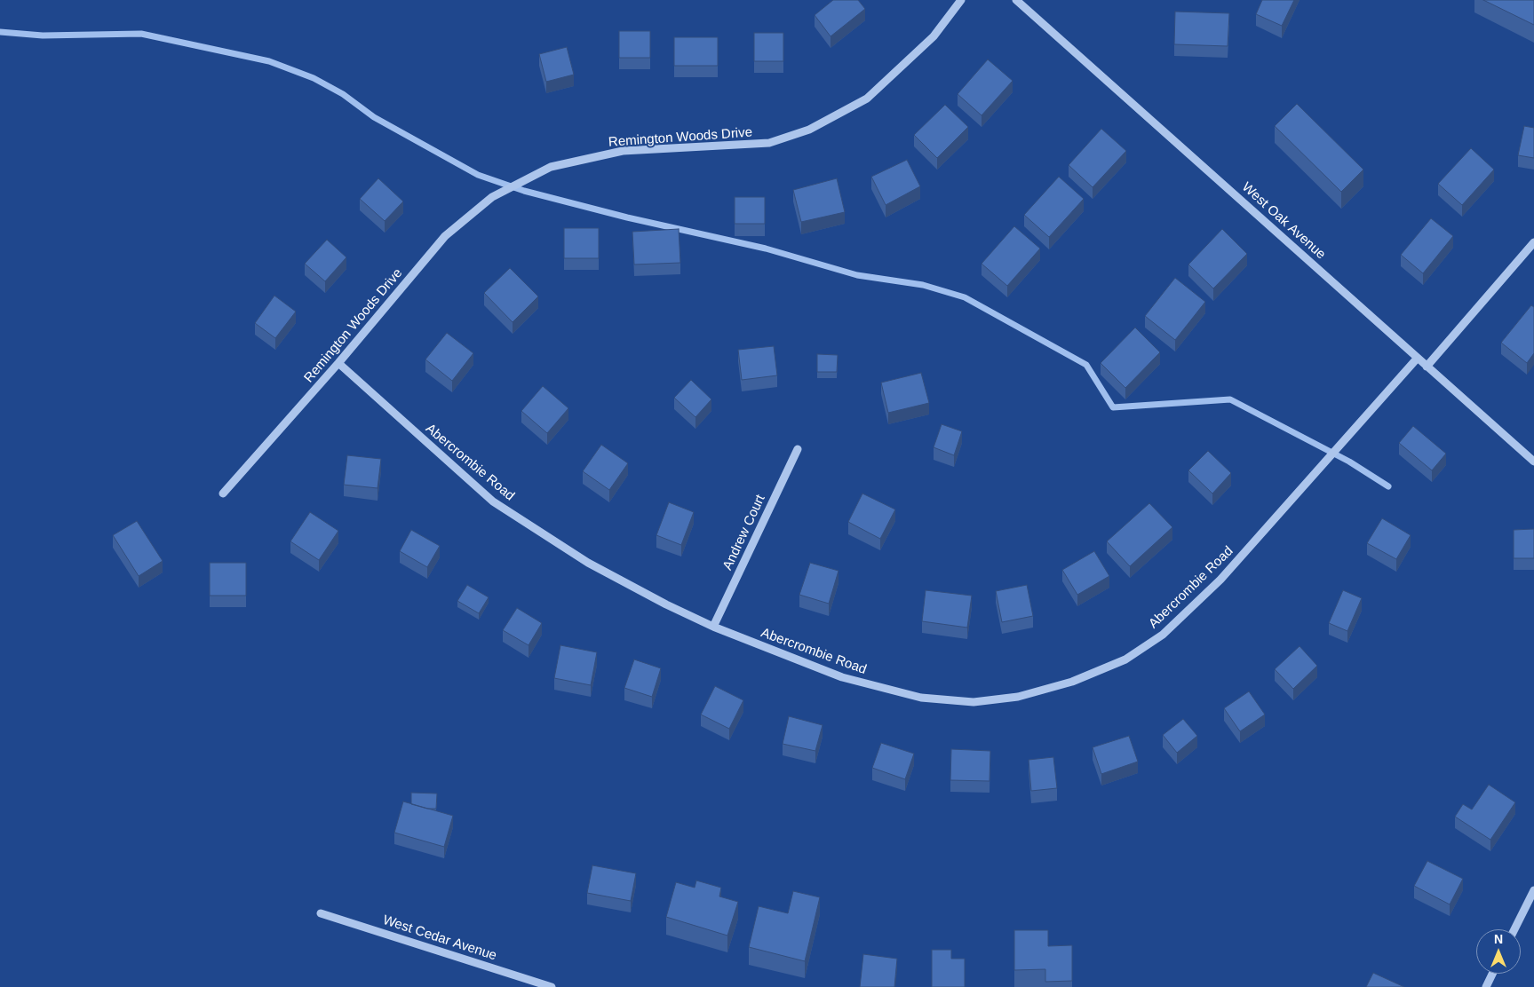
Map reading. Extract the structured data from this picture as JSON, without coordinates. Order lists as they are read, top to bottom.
{
  "streets": {
    "street": [
      "Remington Woods Drive",
      "West Oak Avenue",
      "Abercrombie Road",
      "Andrew Court",
      "West Cedar Avenue"
    ]
  },
  "crossings": [
    ["Remington Woods Drive", "Abercrombie Road"],
    ["West Oak Avenue", "Abercrombie Road"],
    ["Abercrombie Road", "Andrew Court"]
  ],
  "north": "top"
}
